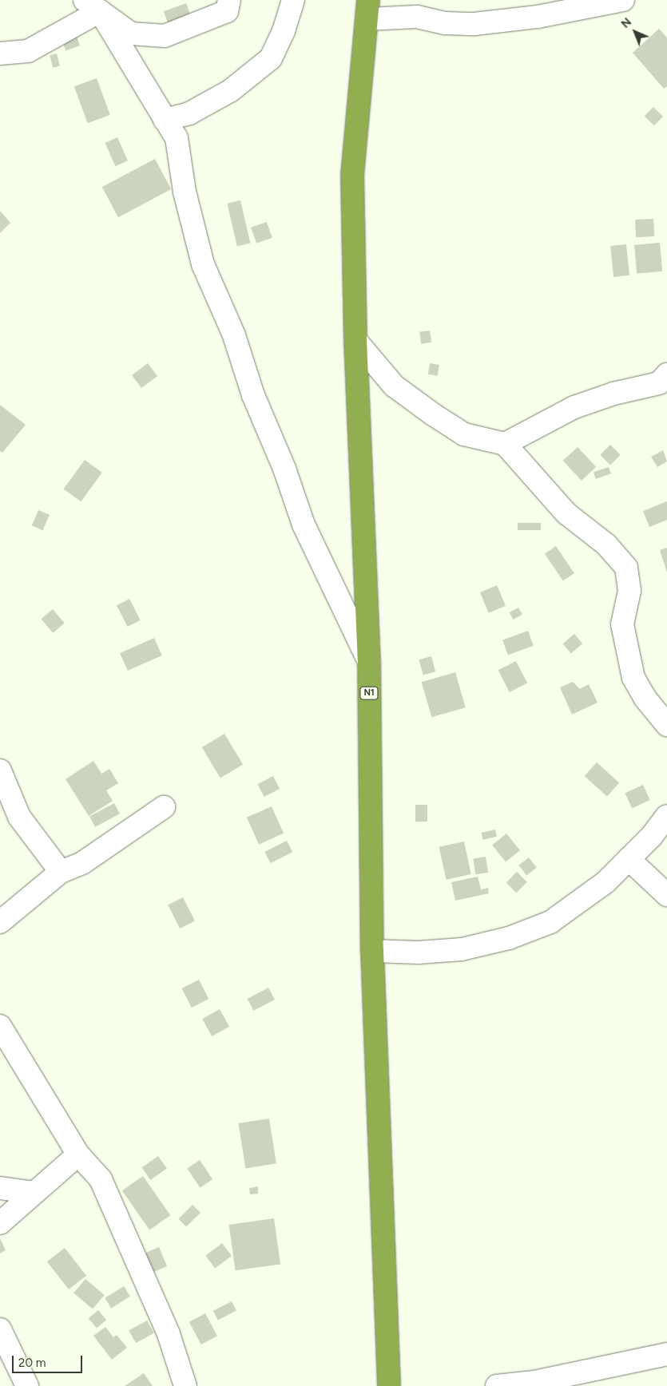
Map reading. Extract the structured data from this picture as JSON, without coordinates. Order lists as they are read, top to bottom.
{
  "streets": {
    "highway": ["N1"]
  },
  "scale_bar": "20 m",
  "north": "top left"
}
